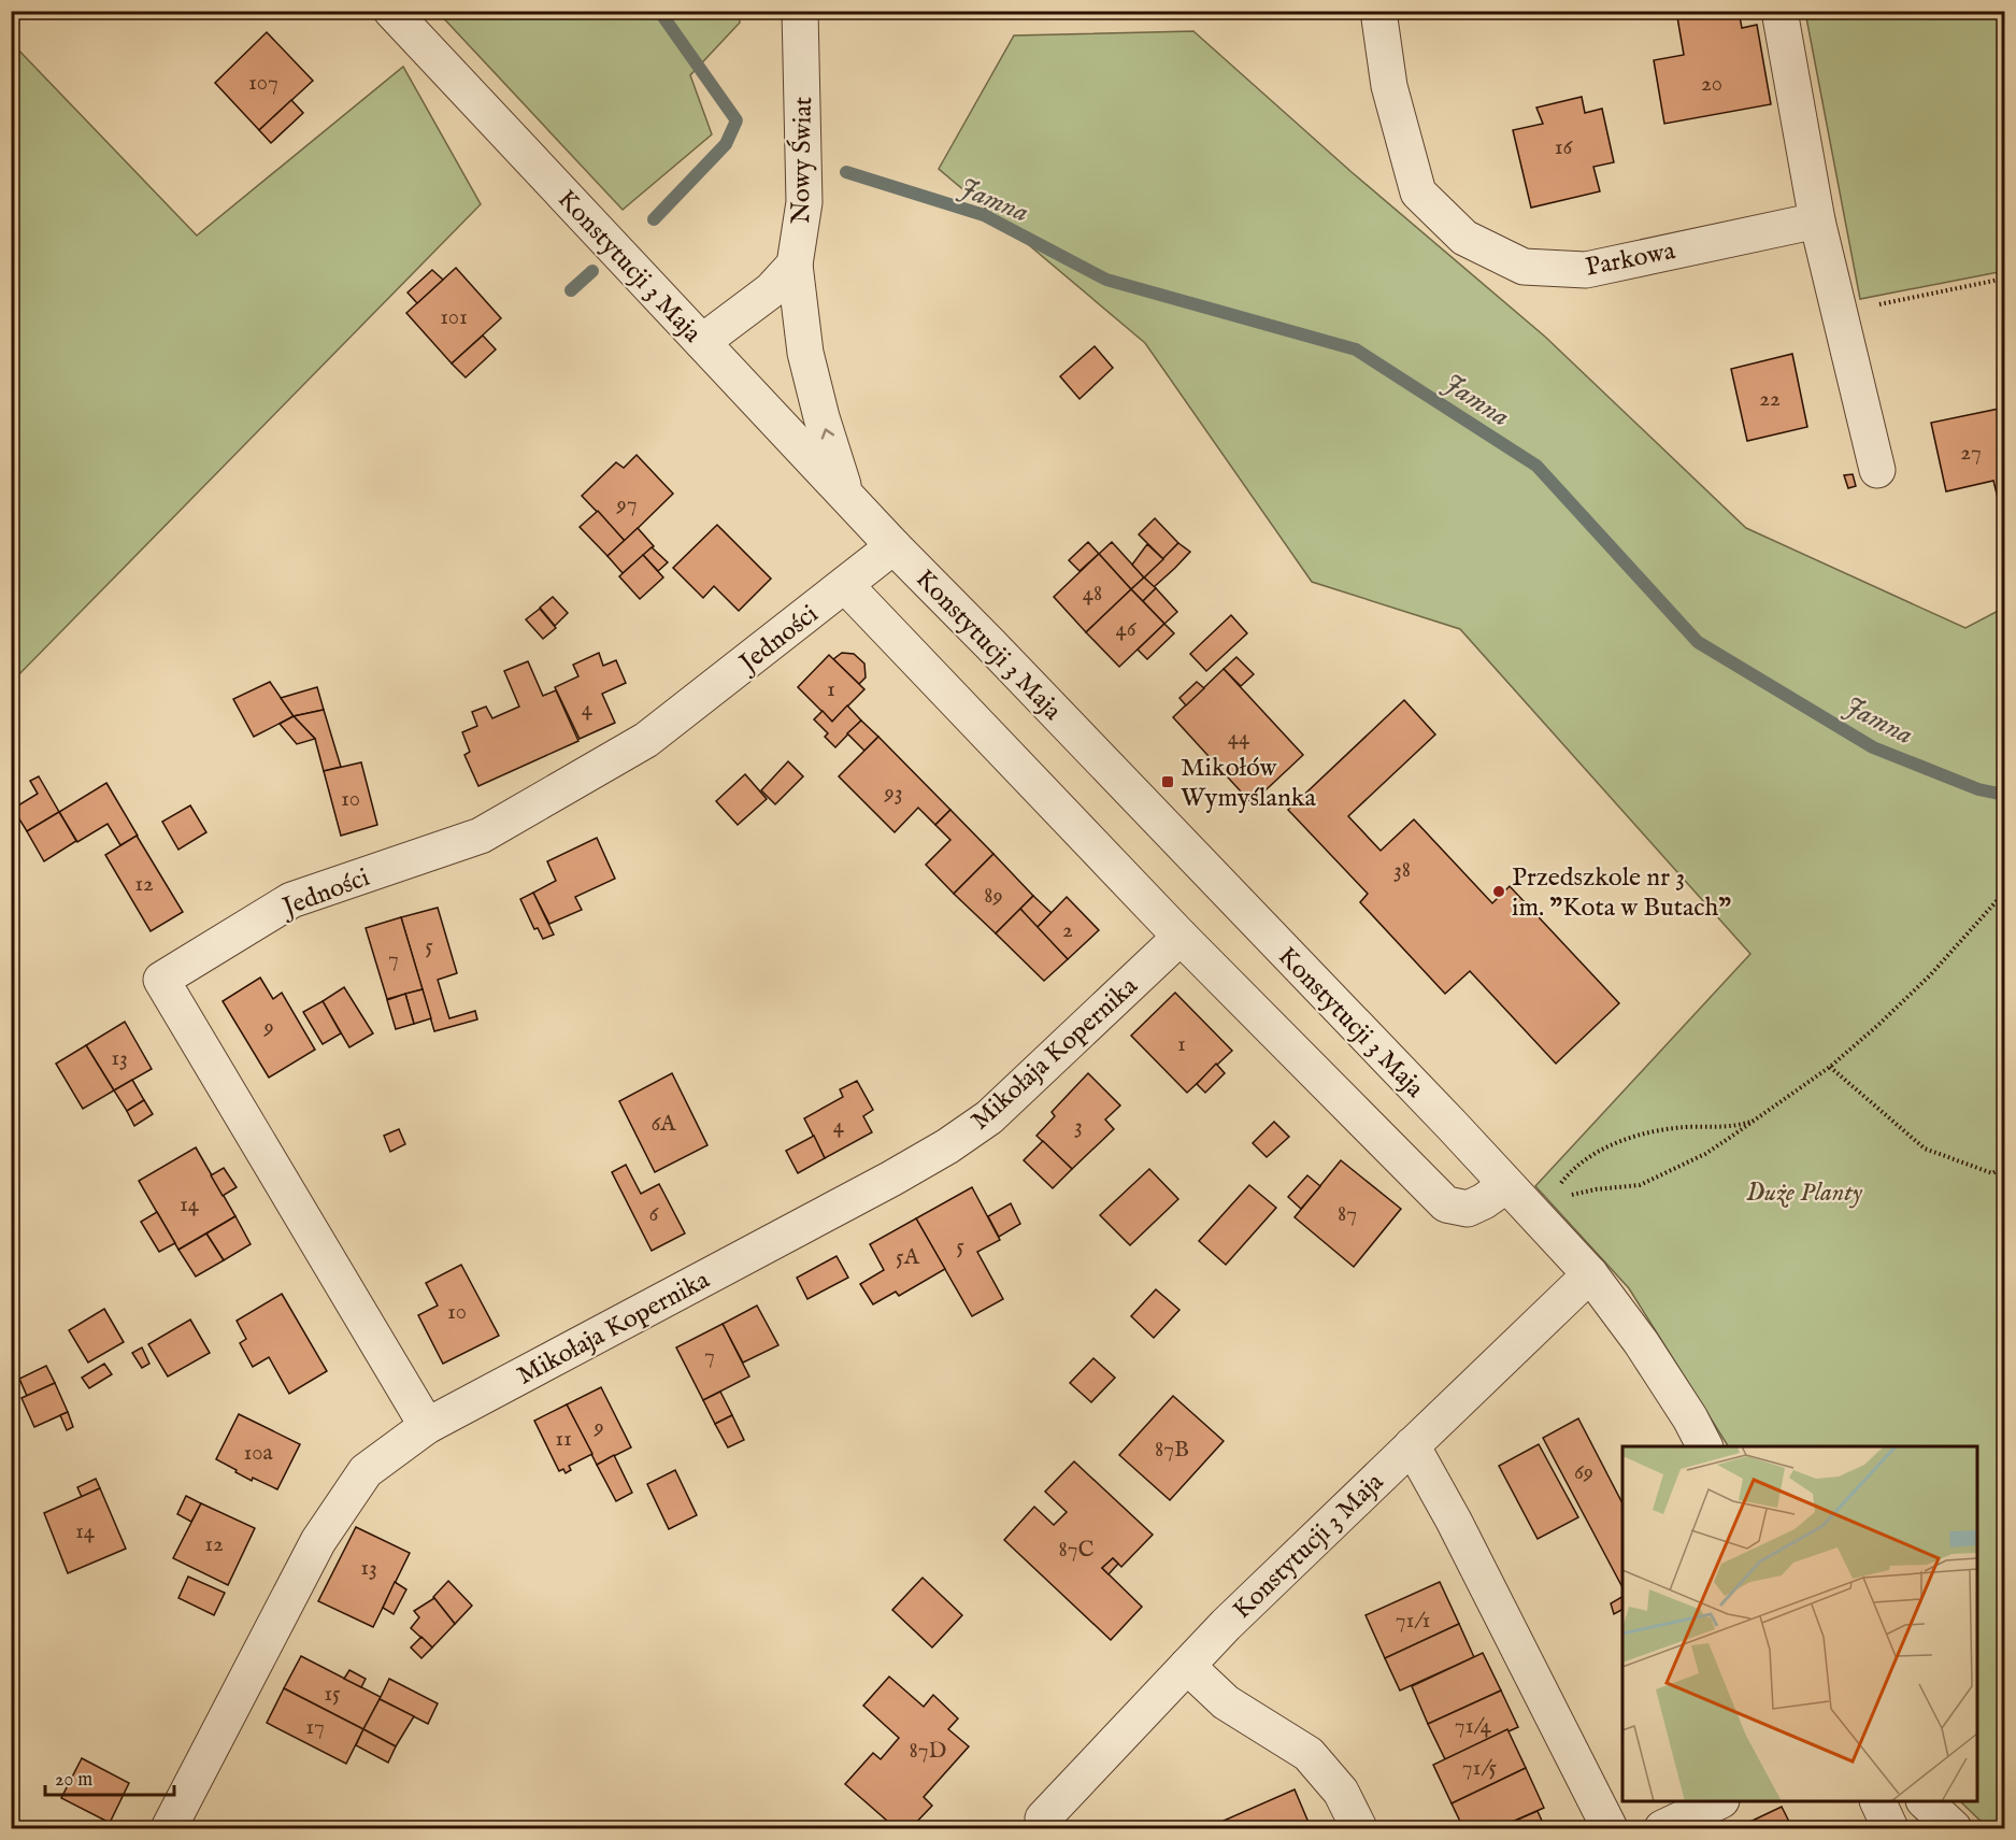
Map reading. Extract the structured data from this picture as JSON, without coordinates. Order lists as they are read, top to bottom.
{
  "streets": {
    "street": [
      "Nowy Świat",
      "Parkowa",
      "Konstytucji 3 Maja",
      "Jedności",
      "Mikołaja Kopernika"
    ]
  },
  "crossings": [
    ["Nowy Świat", "Konstytucji 3 Maja"],
    ["Konstytucji 3 Maja", "Jedności"],
    ["Jedności", "Mikołaja Kopernika"]
  ],
  "one_way": ["Nowy Świat"],
  "water": ["Jamna"],
  "parks": ["Duże Planty"],
  "places": {
    "transit": ["Mikołów Wymyślanka"],
    "other": ["Przedszkole nr 3 im. \"Kota w Butach\""]
  },
  "house_numbers": [
    "107",
    "20",
    "16",
    "101",
    "22",
    "27",
    "97",
    "48",
    "46",
    "1",
    "4",
    "44",
    "93",
    "10",
    "38",
    "12",
    "89",
    "2",
    "5",
    "7",
    "9",
    "1",
    "13",
    "6A",
    "4",
    "3",
    "14",
    "6",
    "87",
    "5",
    "5A",
    "10",
    "7",
    "9",
    "11",
    "87B",
    "10a",
    "69",
    "14",
    "12",
    "87C",
    "13",
    "71/1",
    "15",
    "71/4",
    "17",
    "87D",
    "71/5"
  ],
  "scale_bar": "20 m"
}
